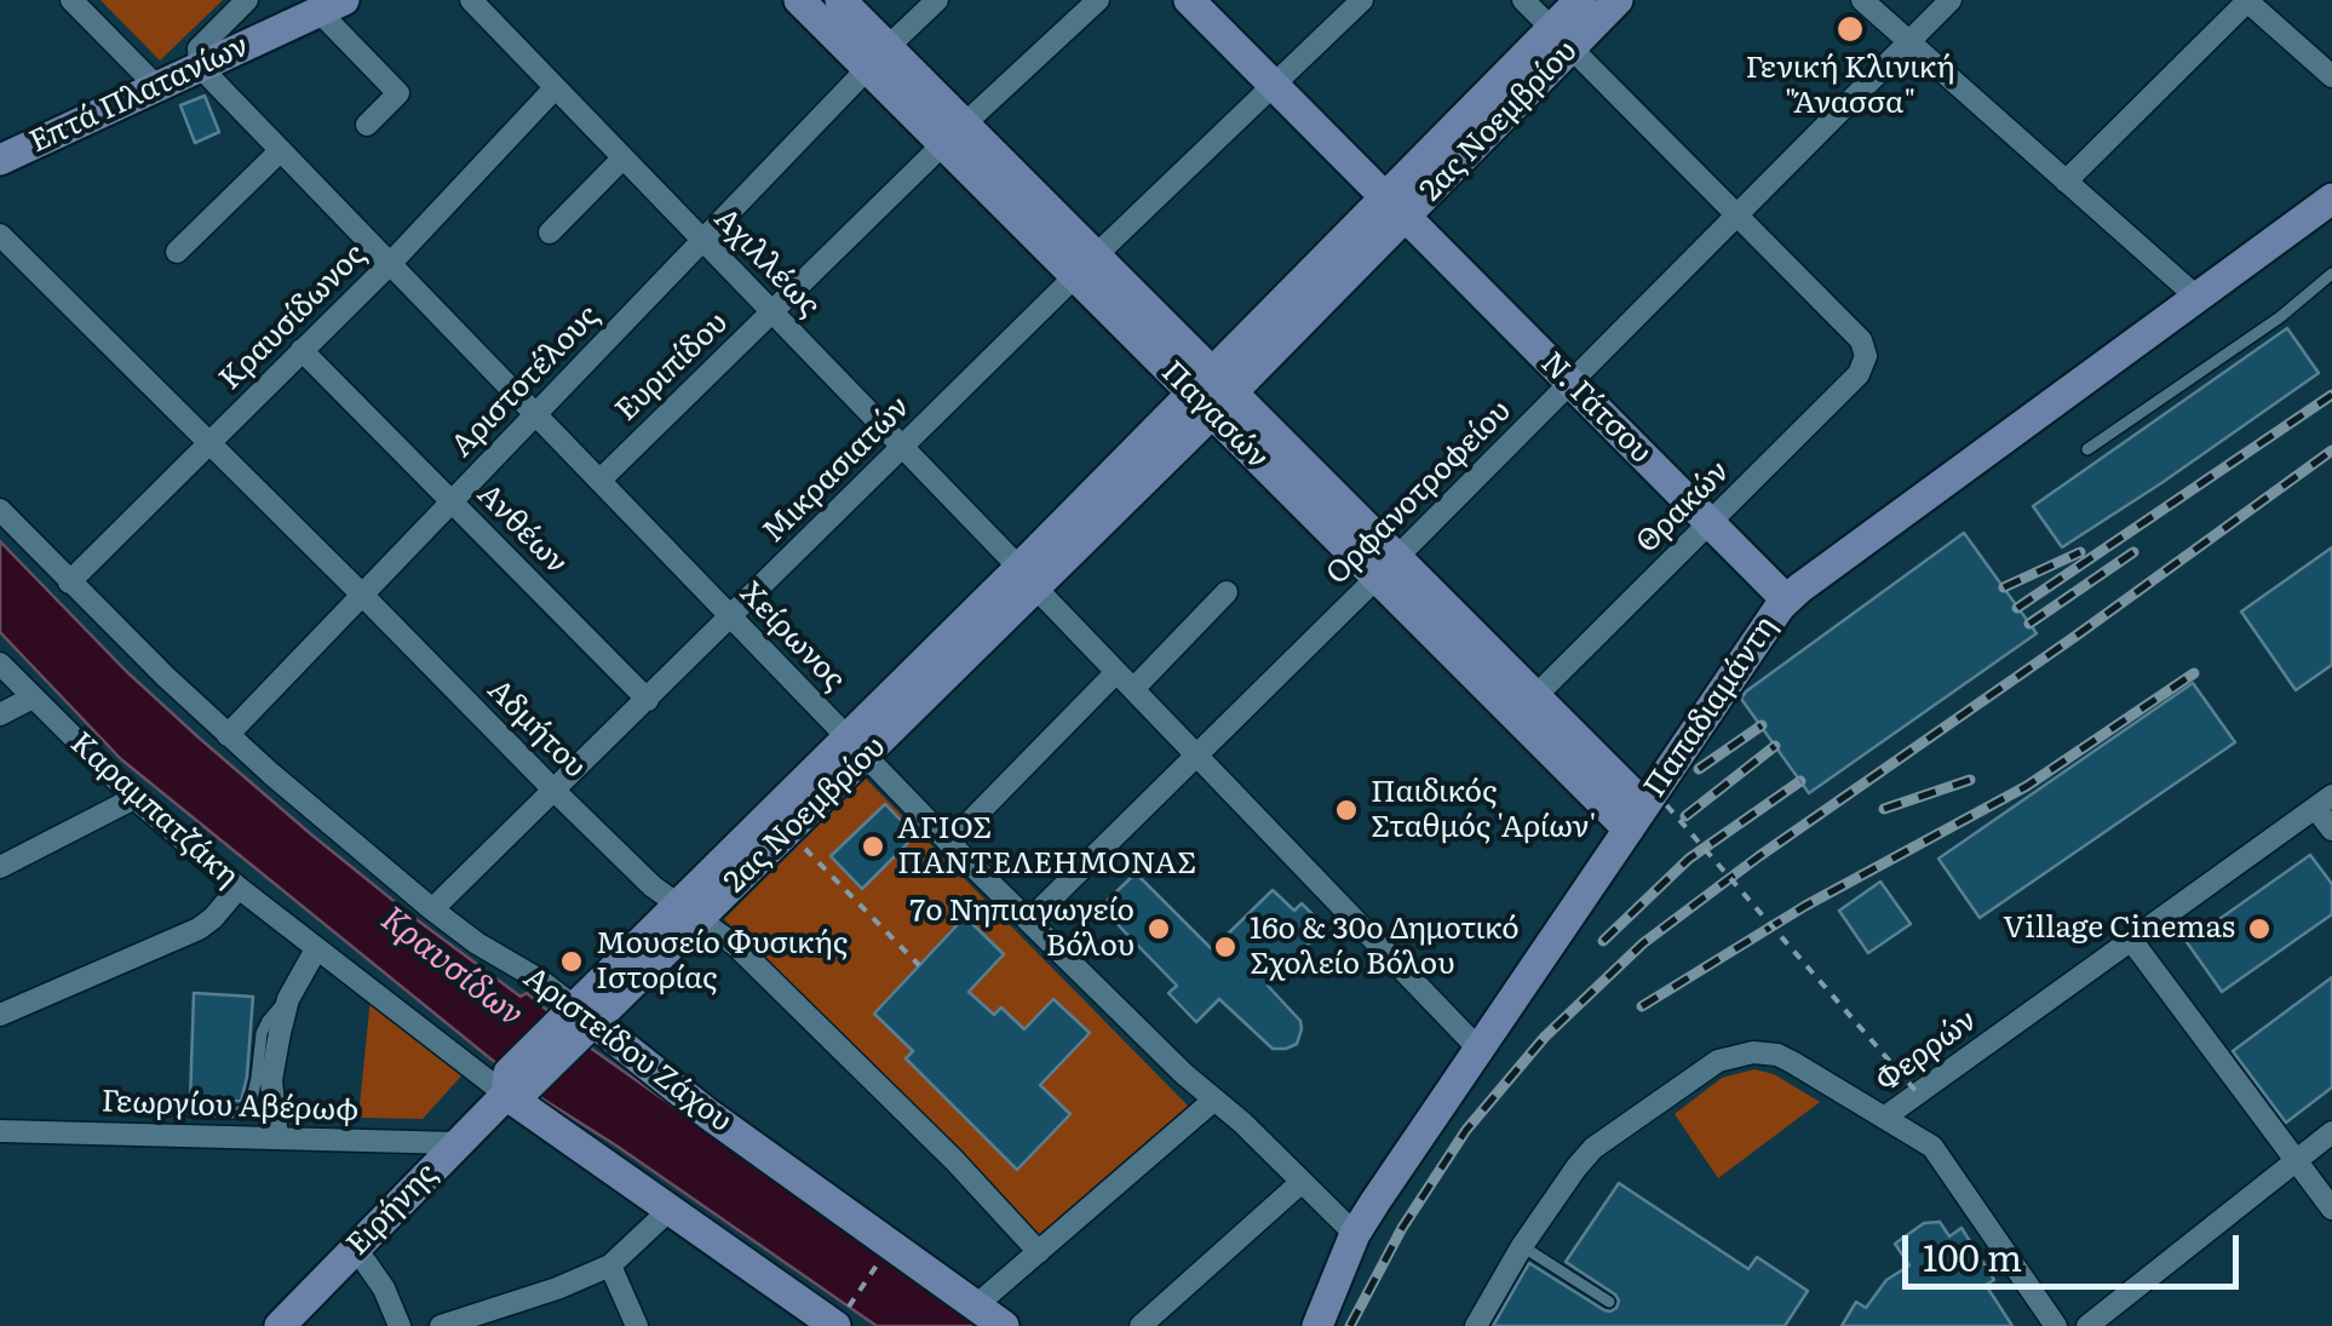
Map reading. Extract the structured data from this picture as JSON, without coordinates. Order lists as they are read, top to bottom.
{
  "streets": {
    "street": [
      "Επτά Πλατανίων",
      "2ας Νοεμβρίου",
      "Αχιλλέως",
      "Κραυσίδωνος",
      "Ευριπίδου",
      "Αριστοτέλους",
      "Ν. Γάτσου",
      "Παγασών",
      "Μικρασιατών",
      "Ορφανοτροφείου",
      "Θρακών",
      "Ανθέων",
      "Χείρωνος",
      "Παπαδιαμάντη",
      "Αδμήτου",
      "Καραμπατζάκη",
      "Αριστείδου Ζάχου",
      "Φερρών",
      "Γεωργίου Αβέρωφ",
      "Ειρήνης"
    ]
  },
  "crossings": [
    ["Επτά Πλατανίων", "Χείρωνος"],
    ["2ας Νοεμβρίου", "Αχιλλέως"],
    ["2ας Νοεμβρίου", "Ν. Γάτσου"],
    ["2ας Νοεμβρίου", "Παγασών"],
    ["2ας Νοεμβρίου", "Χείρωνος"],
    ["2ας Νοεμβρίου", "Αδμήτου"],
    ["2ας Νοεμβρίου", "Καραμπατζάκη"],
    ["2ας Νοεμβρίου", "Αριστείδου Ζάχου"],
    ["2ας Νοεμβρίου", "Ειρήνης"],
    ["Αχιλλέως", "Κραυσίδωνος"],
    ["Αχιλλέως", "Ευριπίδου"],
    ["Αχιλλέως", "Αριστοτέλους"],
    ["Αχιλλέως", "Μικρασιατών"],
    ["Αχιλλέως", "Ορφανοτροφείου"],
    ["Αχιλλέως", "Παπαδιαμάντη"],
    ["Κραυσίδωνος", "Ανθέων"],
    ["Κραυσίδωνος", "Χείρωνος"],
    ["Κραυσίδωνος", "Αδμήτου"],
    ["Κραυσίδωνος", "Αριστείδου Ζάχου"],
    ["Ευριπίδου", "Παγασών"],
    ["Ευριπίδου", "Χείρωνος"],
    ["Αριστοτέλους", "Παγασών"],
    ["Αριστοτέλους", "Ανθέων"],
    ["Αριστοτέλους", "Χείρωνος"],
    ["Αριστοτέλους", "Αδμήτου"],
    ["Αριστοτέλους", "Αριστείδου Ζάχου"],
    ["Ν. Γάτσου", "Μικρασιατών"],
    ["Ν. Γάτσου", "Ορφανοτροφείου"],
    ["Ν. Γάτσου", "Θρακών"],
    ["Ν. Γάτσου", "Παπαδιαμάντη"],
    ["Παγασών", "Μικρασιατών"],
    ["Παγασών", "Ορφανοτροφείου"],
    ["Παγασών", "Θρακών"],
    ["Παγασών", "Παπαδιαμάντη"],
    ["Μικρασιατών", "Ανθέων"],
    ["Μικρασιατών", "Χείρωνος"],
    ["Μικρασιατών", "Αδμήτου"],
    ["Μικρασιατών", "Αριστείδου Ζάχου"],
    ["Ορφανοτροφείου", "Θρακών"],
    ["Ορφανοτροφείου", "Χείρωνος"],
    ["Χείρωνος", "Παπαδιαμάντη"],
    ["Καραμπατζάκη", "Ειρήνης"],
    ["Γεωργίου Αβέρωφ", "Ειρήνης"]
  ],
  "water": ["Κραυσίδων"],
  "places": [
    "Γενική Κλινική \"Άνασσα\"",
    "Παιδικός Σταθμός 'Αρίων'",
    "ΑΓΙΟΣ ΠΑΝΤΕΛΕΗΜΟΝΑΣ",
    "7ο Νηπιαγωγείο Βόλου",
    "Village Cinemas",
    "16ο & 30ο Δημοτικό Σχολείο Βόλου",
    "Μουσείο Φυσικής Ιστορίας"
  ],
  "scale_bar": "100 m"
}
